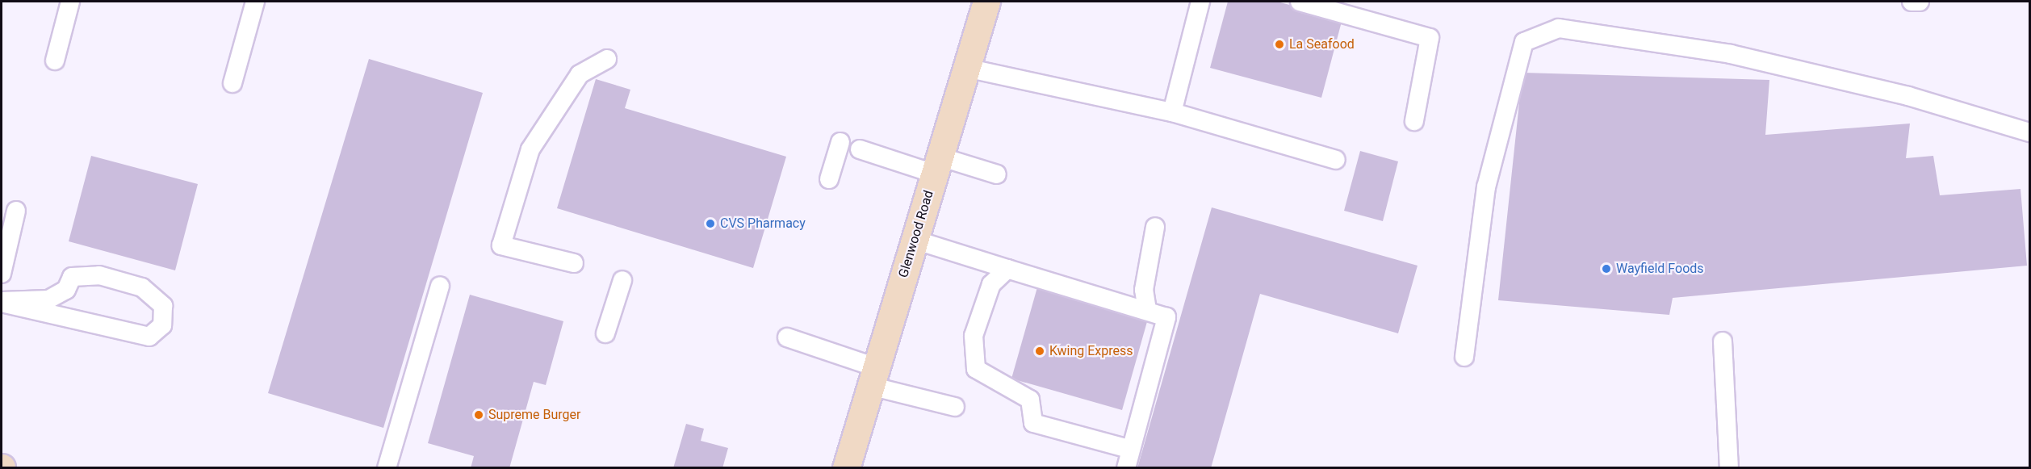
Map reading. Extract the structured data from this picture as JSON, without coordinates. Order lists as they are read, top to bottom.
{
  "streets": {
    "main road": ["Glenwood Road"]
  },
  "places": [
    "La Seafood",
    "CVS Pharmacy",
    "Wayfield Foods",
    "Kwing Express",
    "Supreme Burger"
  ]
}
